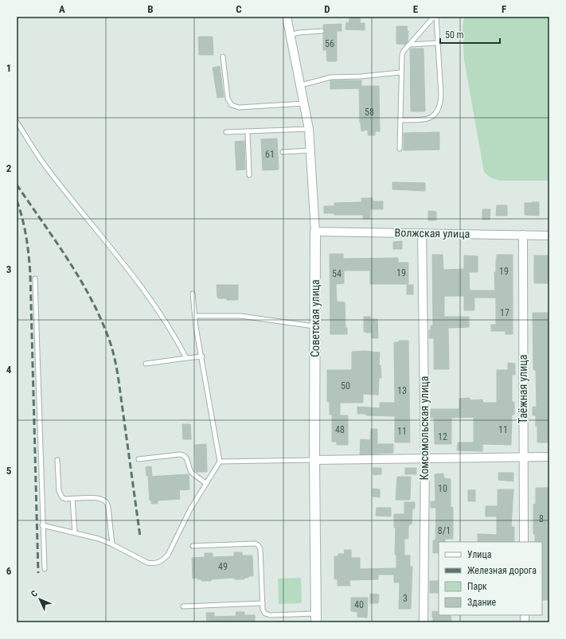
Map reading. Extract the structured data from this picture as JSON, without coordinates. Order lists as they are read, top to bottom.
{
  "streets": {
    "street": [
      "Волжская улица",
      "Советская улица",
      "Таёжная улица",
      "Комсомольская улица"
    ]
  },
  "crossings": [
    ["Волжская улица", "Советская улица"],
    ["Волжская улица", "Таёжная улица"],
    ["Волжская улица", "Комсомольская улица"]
  ],
  "house_numbers": [
    "56",
    "58",
    "61",
    "19",
    "19",
    "54",
    "17",
    "50",
    "13",
    "48",
    "11",
    "11",
    "12",
    "10",
    "8",
    "8/1",
    "49",
    "3",
    "40"
  ],
  "legend": [
    "Улица",
    "Железная дорога",
    "Парк",
    "Здание"
  ],
  "scale_bar": "50 m",
  "north": "top left",
  "grid": {
    "columns": [
      "A",
      "B",
      "C",
      "D",
      "E",
      "F"
    ],
    "rows": [
      "1",
      "2",
      "3",
      "4",
      "5",
      "6"
    ]
  }
}
